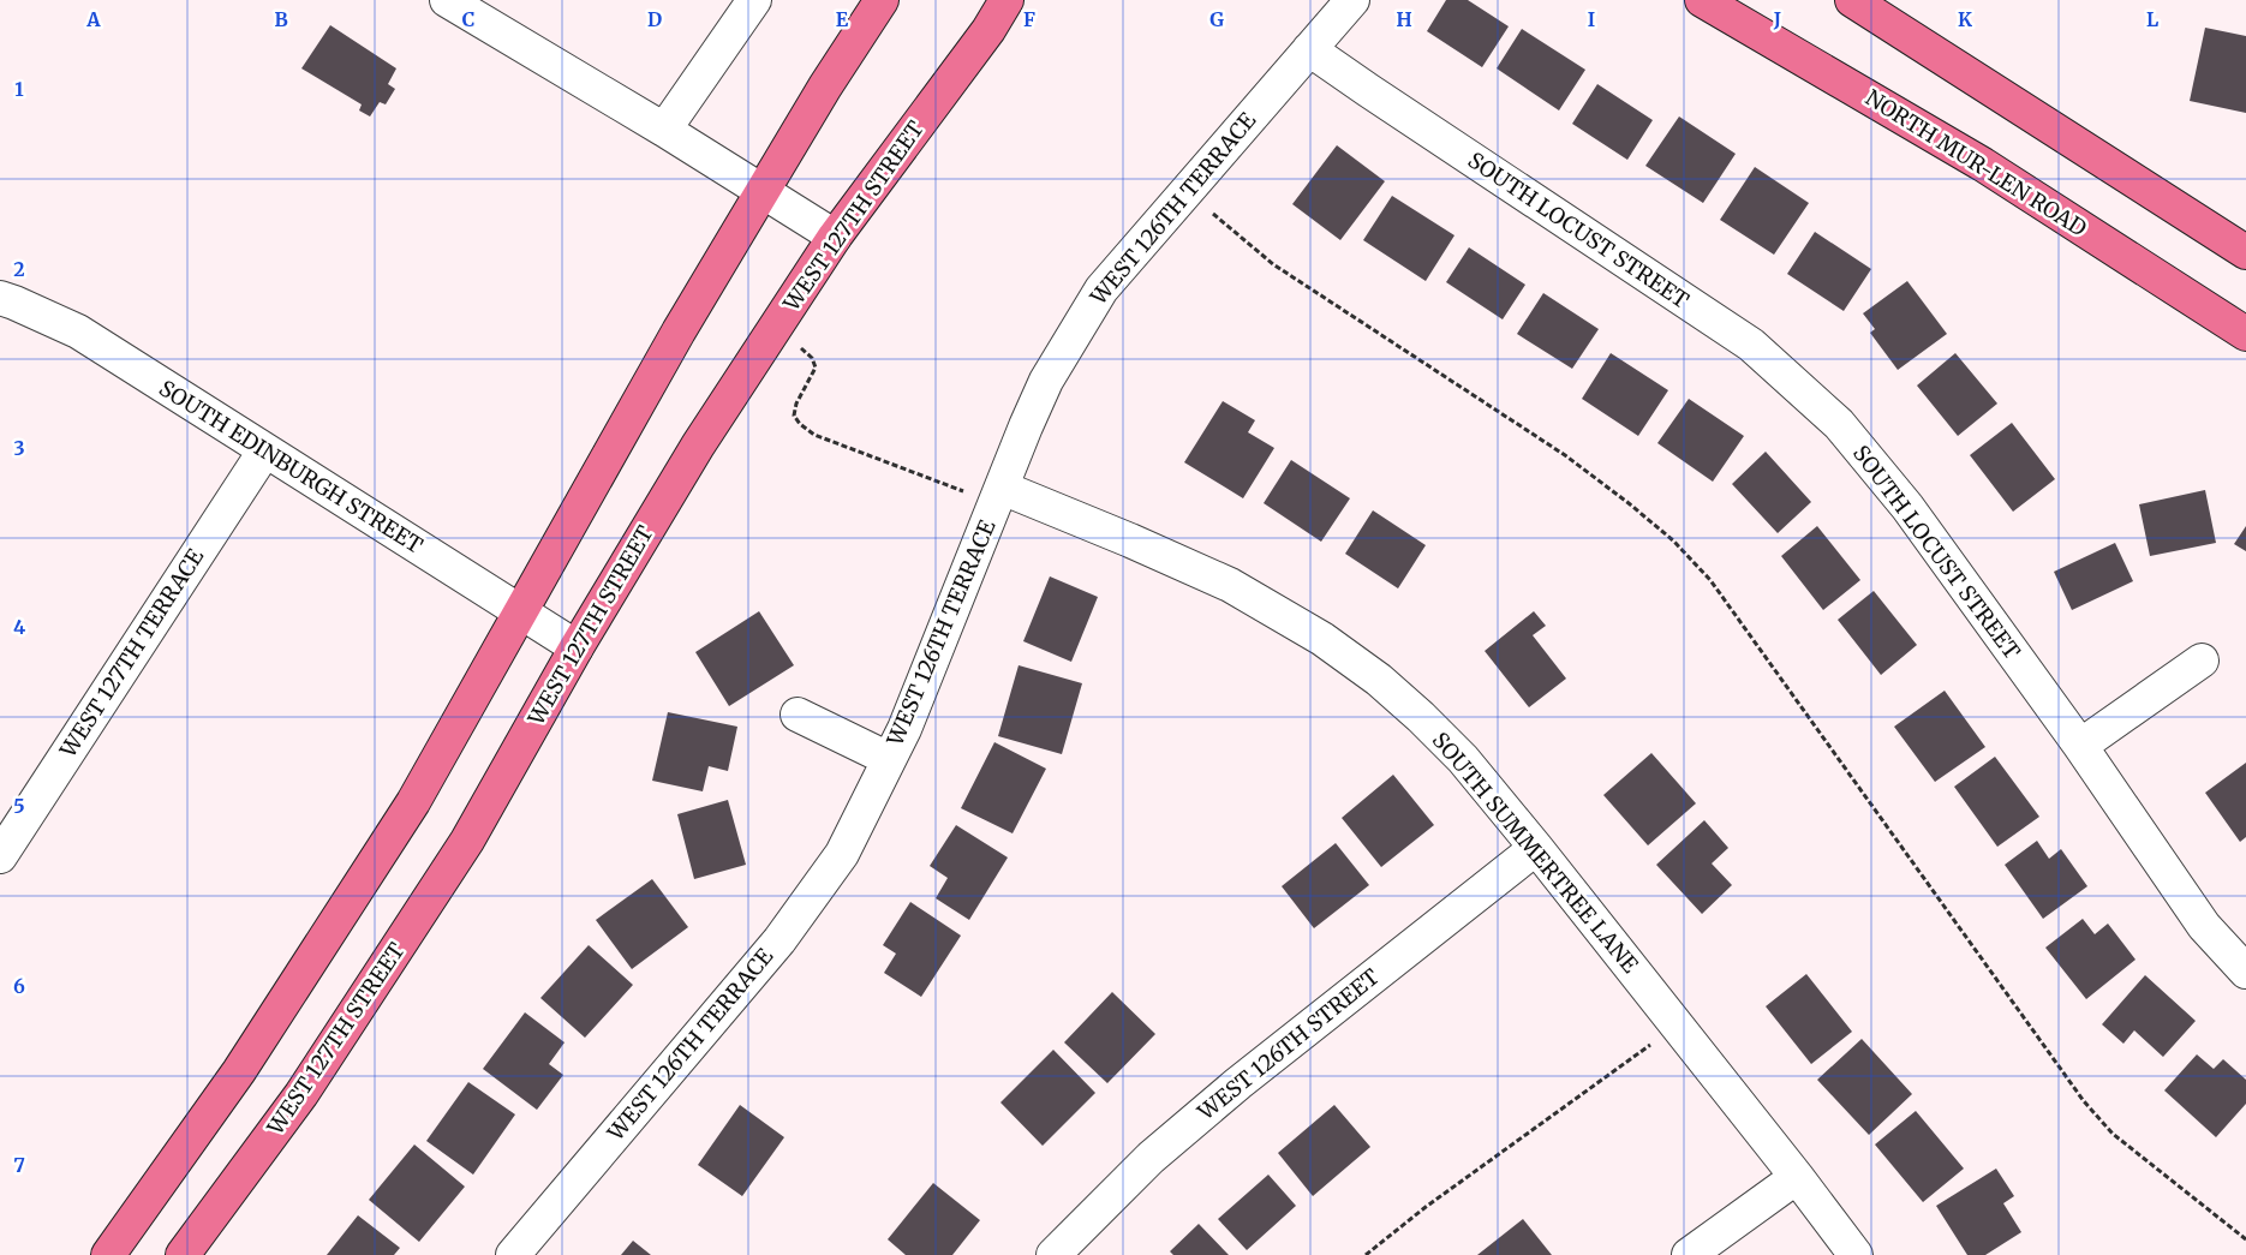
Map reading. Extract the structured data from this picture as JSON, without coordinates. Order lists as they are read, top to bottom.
{
  "streets": {
    "main road": ["NORTH MUR-LEN ROAD", "WEST 127TH STREET"],
    "street": [
      "WEST 126TH TERRACE",
      "SOUTH LOCUST STREET",
      "SOUTH EDINBURGH STREET",
      "WEST 127TH TERRACE",
      "SOUTH SUMMERTREE LANE",
      "WEST 126TH STREET"
    ]
  },
  "crossings": [
    ["WEST 126TH TERRACE", "SOUTH LOCUST STREET"],
    ["WEST 126TH TERRACE", "SOUTH SUMMERTREE LANE"],
    ["WEST 127TH STREET", "SOUTH EDINBURGH STREET"],
    ["SOUTH EDINBURGH STREET", "WEST 127TH TERRACE"],
    ["SOUTH SUMMERTREE LANE", "WEST 126TH STREET"]
  ],
  "grid": {
    "columns": [
      "A",
      "B",
      "C",
      "D",
      "E",
      "F",
      "G",
      "H",
      "I",
      "J",
      "K",
      "L"
    ],
    "rows": [
      "1",
      "2",
      "3",
      "4",
      "5",
      "6",
      "7"
    ]
  }
}
